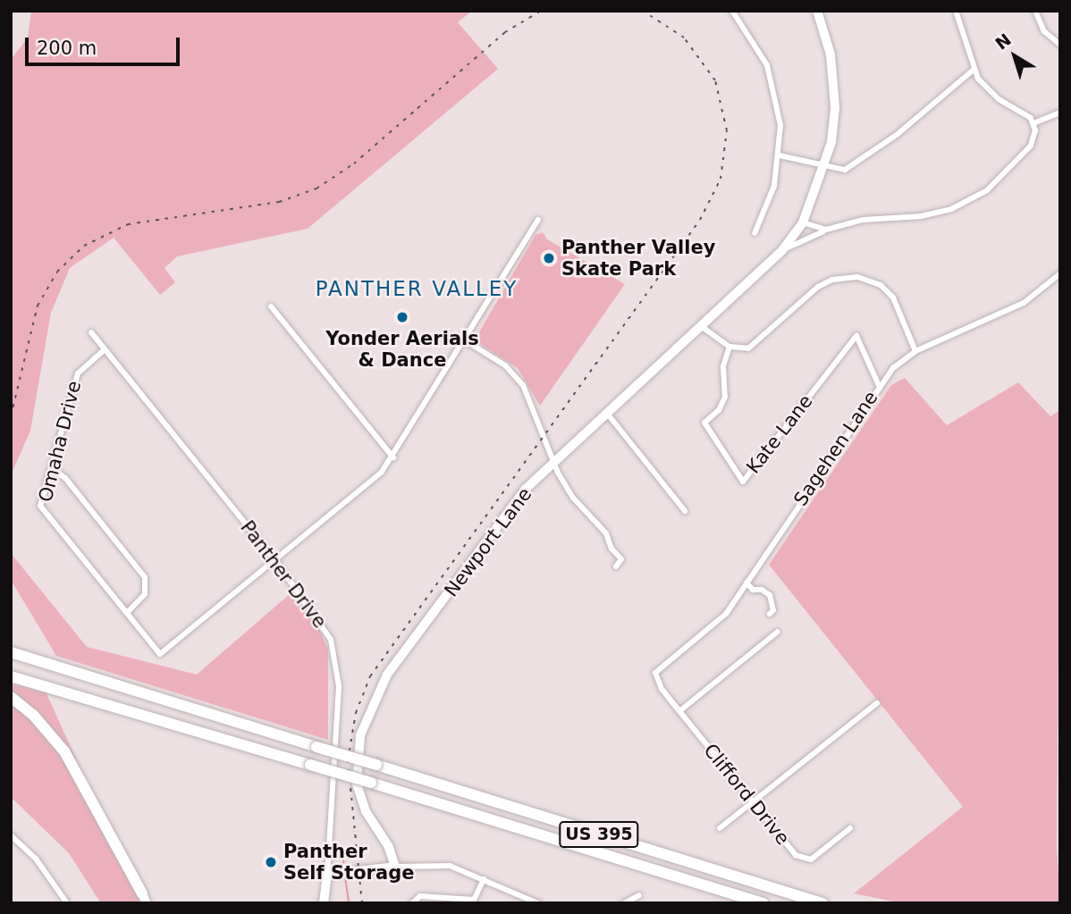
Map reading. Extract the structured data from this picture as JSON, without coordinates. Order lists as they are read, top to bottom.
{
  "streets": {
    "highway": ["US 395"],
    "street": [
      "Kate Lane",
      "Omaha Drive",
      "Sagehen Lane",
      "Newport Lane",
      "Panther Drive",
      "Clifford Drive"
    ]
  },
  "crossings": [
    ["Kate Lane", "Sagehen Lane"],
    ["Omaha Drive", "Panther Drive"],
    ["Sagehen Lane", "Clifford Drive"]
  ],
  "districts": ["PANTHER VALLEY"],
  "places": ["Panther Valley Skate Park", "Yonder Aerials & Dance", "Panther Self Storage"],
  "scale_bar": "200 m",
  "north": "top left"
}
